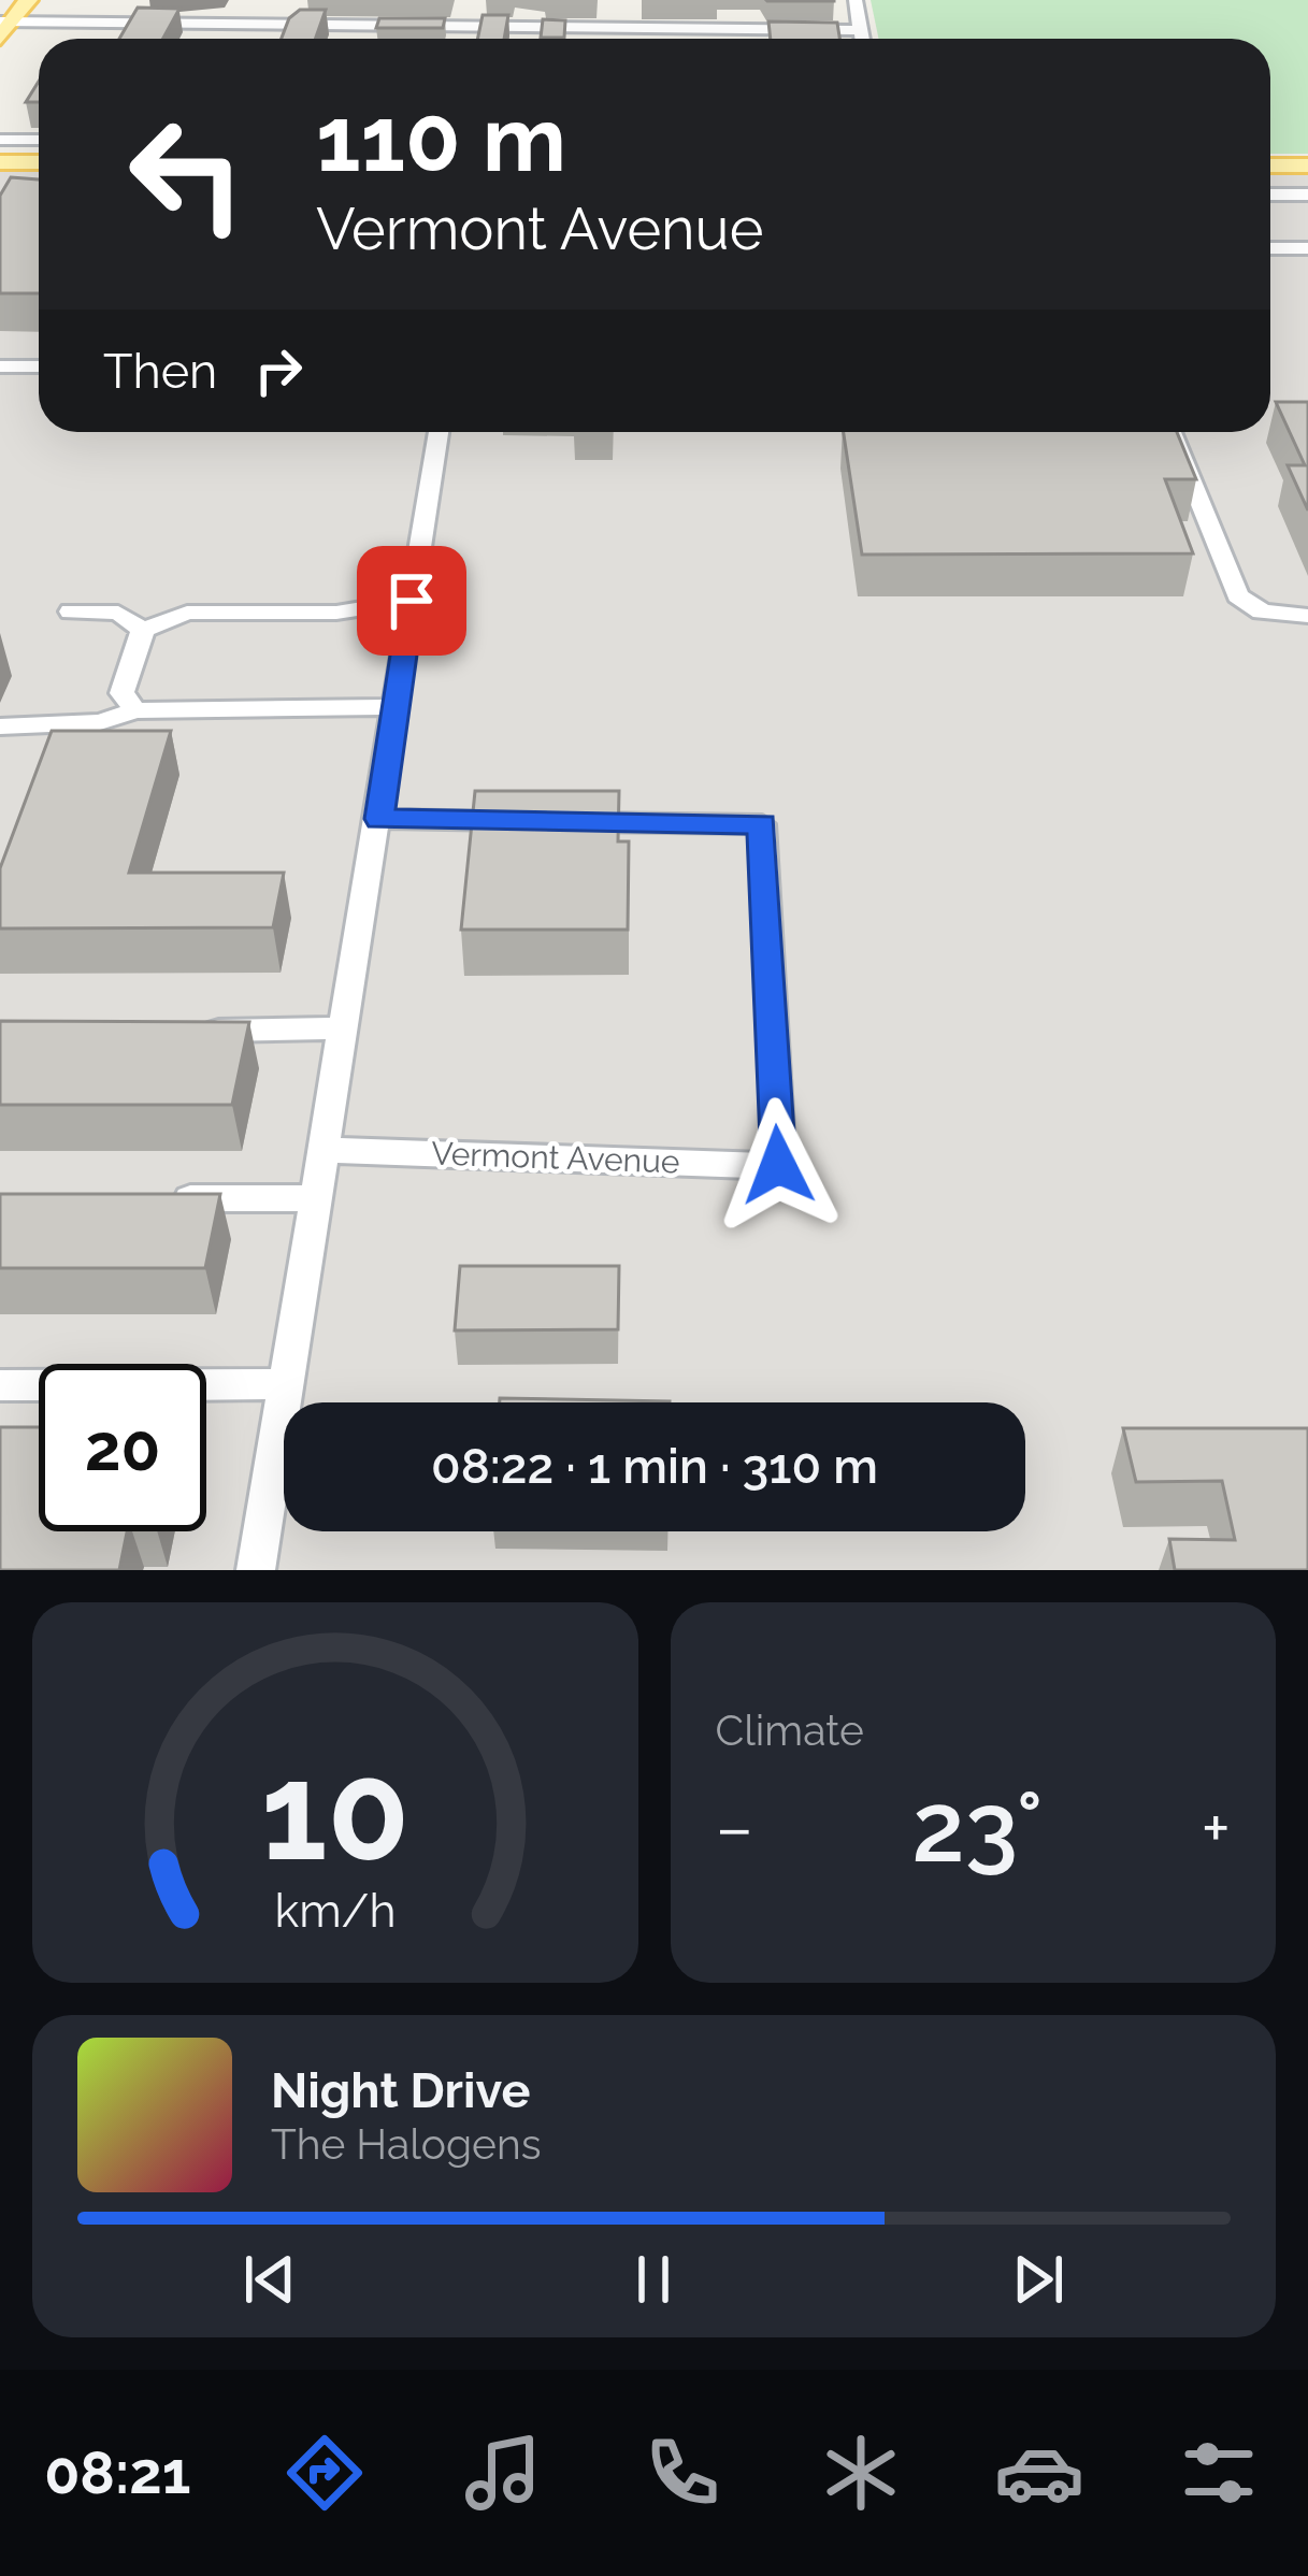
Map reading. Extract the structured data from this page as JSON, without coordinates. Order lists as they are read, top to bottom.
{
  "streets": {
    "street": ["Vermont Avenue"]
  },
  "page": {
    "turn": ["110 m", "Vermont Avenue"],
    "then": "Then",
    "limit": "20",
    "trip": "08:22 · 1 min · 310 m",
    "tile": "Climate",
    "heat": ["−", "23°", "+"],
    "song": ["Night Drive", "The Halogens"],
    "tabs": "08:21",
    "gauge": ["10", "km/h"]
  }
}
